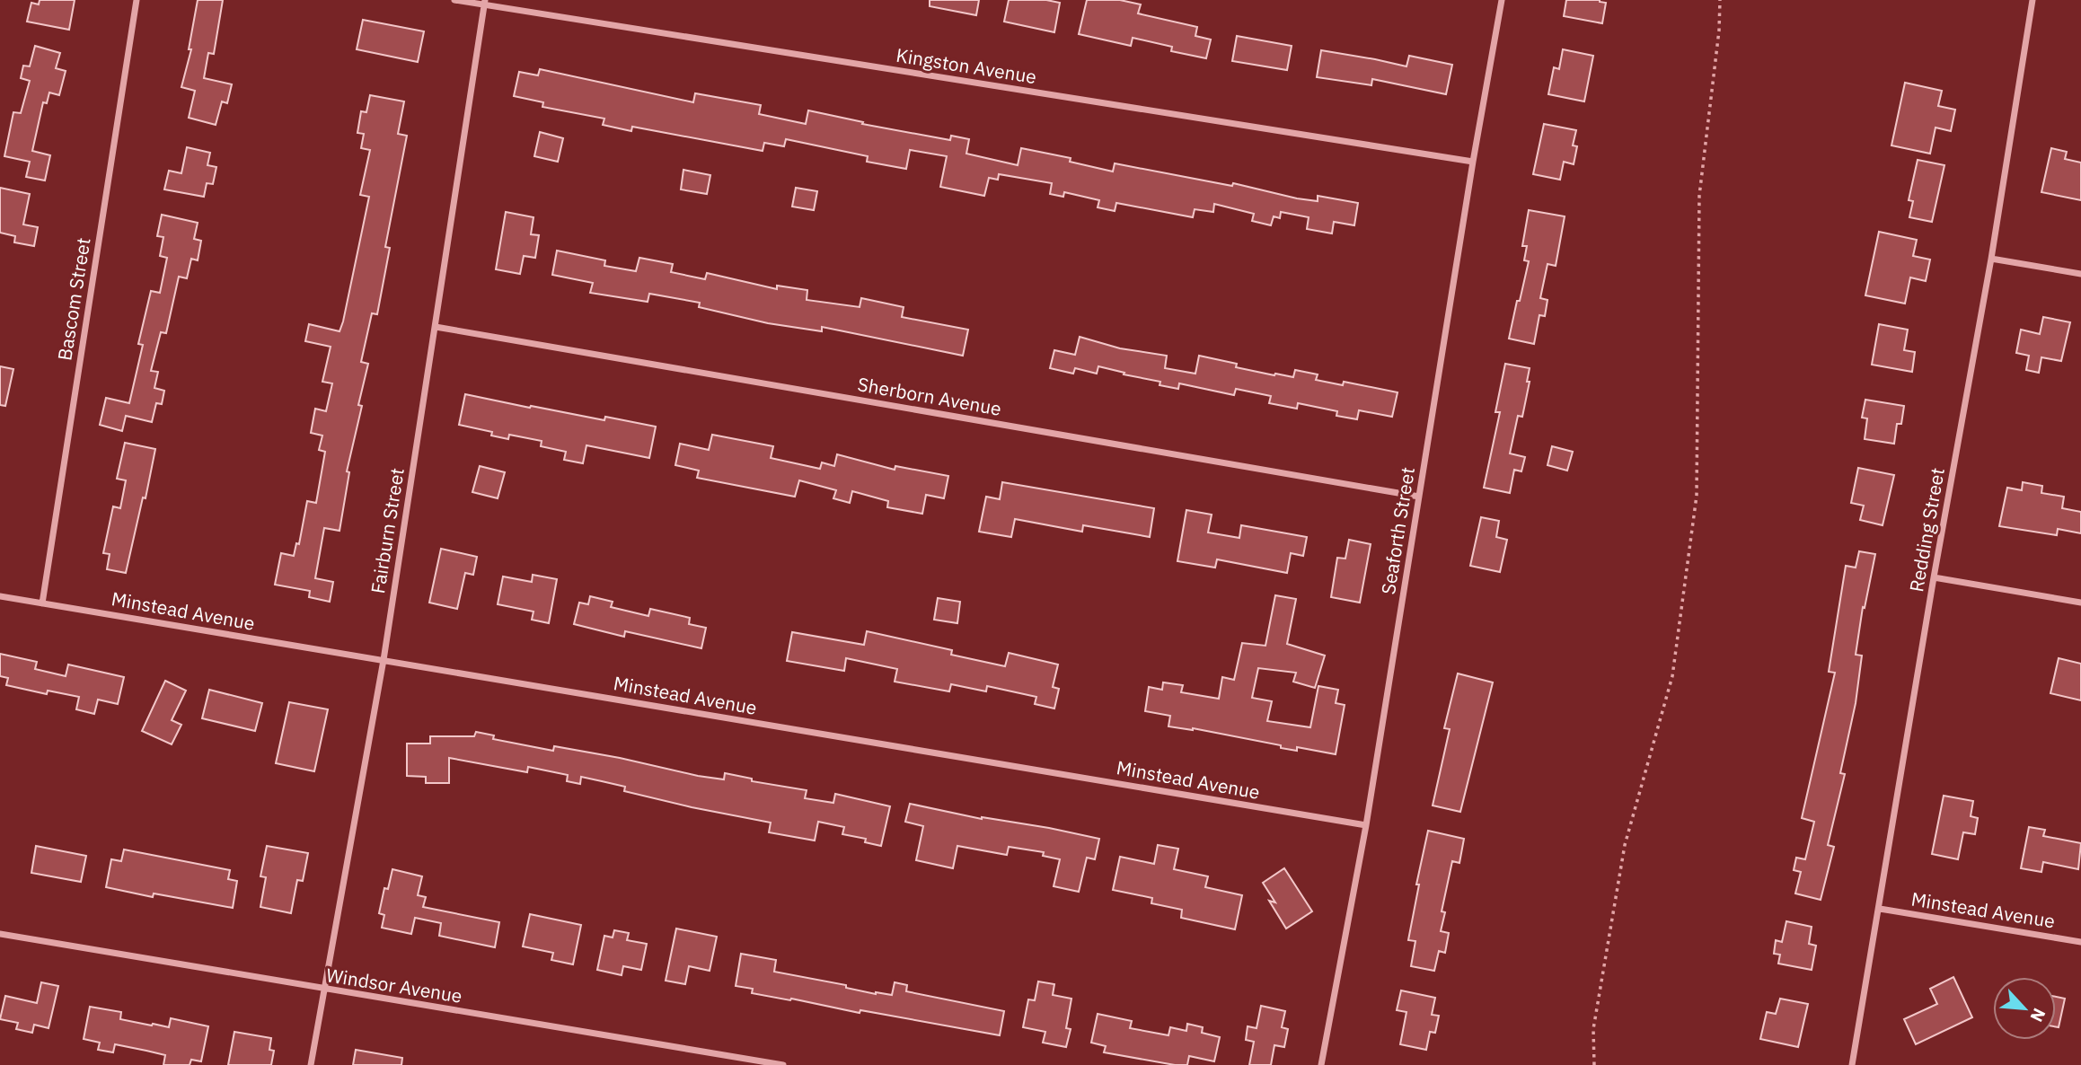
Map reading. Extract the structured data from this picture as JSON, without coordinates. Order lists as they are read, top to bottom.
{
  "streets": {
    "street": [
      "Kingston Avenue",
      "Bascom Street",
      "Sherborn Avenue",
      "Redding Street",
      "Fairburn Street",
      "Seaforth Street",
      "Minstead Avenue",
      "Windsor Avenue"
    ]
  },
  "crossings": [
    ["Kingston Avenue", "Fairburn Street"],
    ["Kingston Avenue", "Seaforth Street"],
    ["Bascom Street", "Minstead Avenue"],
    ["Sherborn Avenue", "Fairburn Street"],
    ["Sherborn Avenue", "Seaforth Street"],
    ["Redding Street", "Minstead Avenue"],
    ["Fairburn Street", "Minstead Avenue"],
    ["Fairburn Street", "Windsor Avenue"],
    ["Seaforth Street", "Minstead Avenue"]
  ],
  "north": "bottom right"
}
